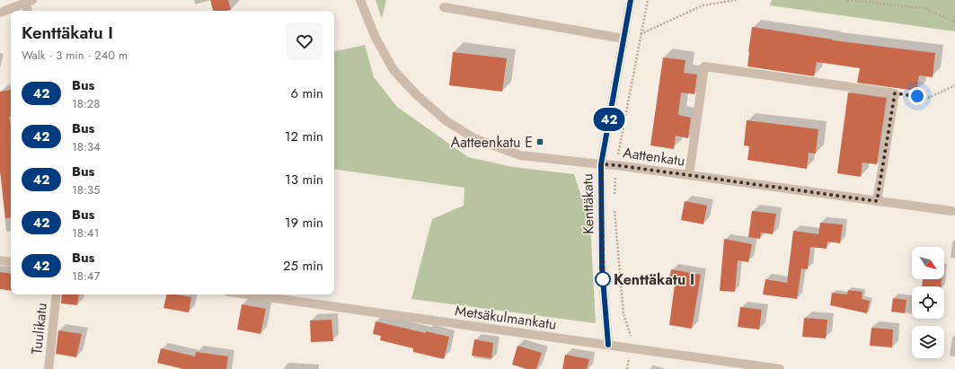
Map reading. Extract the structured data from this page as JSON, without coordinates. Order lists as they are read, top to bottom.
{
  "streets": {
    "street": [
      "Aattenkatu",
      "Kenttäkatu",
      "Metsäkulmankatu",
      "Tuulikatu"
    ]
  },
  "crossings": [
    ["Aattenkatu", "Kenttäkatu"],
    ["Kenttäkatu", "Metsäkulmankatu"]
  ],
  "places": {
    "transit": ["Aatteenkatu E"],
    "other": ["Kenttäkatu I"]
  },
  "lines": ["bus line 42"],
  "north": "bottom right",
  "page": {
    "on_map": "42",
    "heading": ["Kenttäkatu I", "Walk · 3 min · 240 m"],
    "list": [
      {
        "mark": "42",
        "name": "Bus",
        "note": "18:28",
        "value": "6 min"
      },
      {
        "mark": "42",
        "name": "Bus",
        "note": "18:34",
        "value": "12 min"
      },
      {
        "mark": "42",
        "name": "Bus",
        "note": "18:35",
        "value": "13 min"
      },
      {
        "mark": "42",
        "name": "Bus",
        "note": "18:41",
        "value": "19 min"
      },
      {
        "mark": "42",
        "name": "Bus",
        "note": "18:47",
        "value": "25 min"
      }
    ]
  }
}
